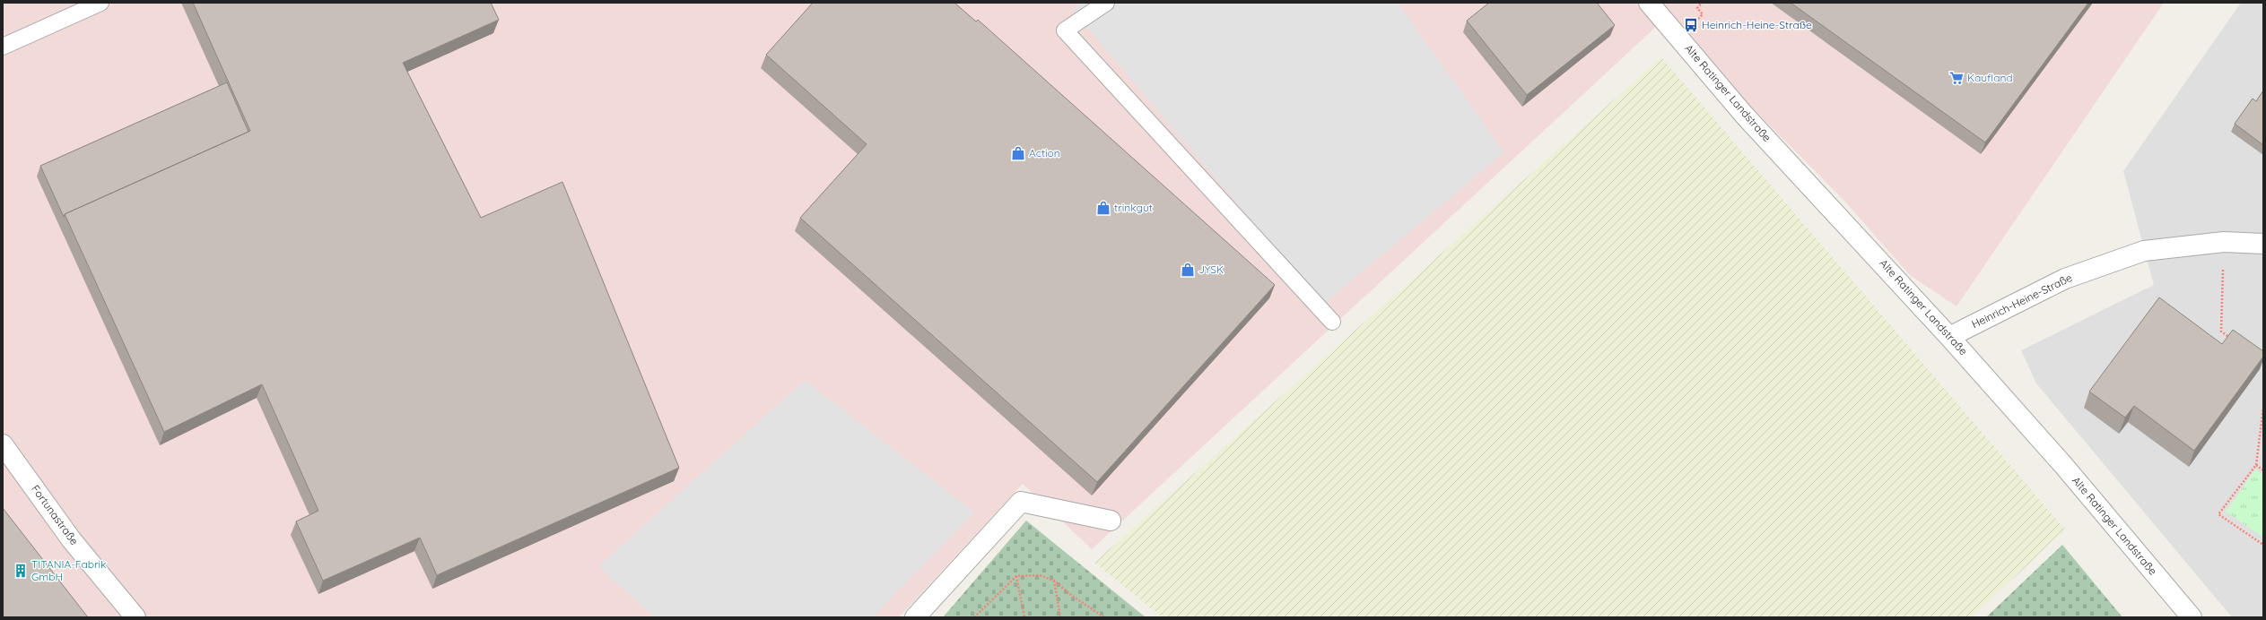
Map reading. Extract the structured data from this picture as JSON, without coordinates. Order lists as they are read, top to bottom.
{
  "streets": {
    "street": ["Alte Ratinger Landstraße", "Heinrich-Heine-Straße", "Fortunastraße"]
  },
  "crossings": [
    ["Alte Ratinger Landstraße", "Heinrich-Heine-Straße"]
  ],
  "places": {
    "bus stop": ["Heinrich-Heine-Straße"],
    "supermarket": ["Kaufland"],
    "shop": ["Action", "trinkgut", "JYSK"],
    "building": ["TITANIA-Fabrik GmbH"]
  }
}
